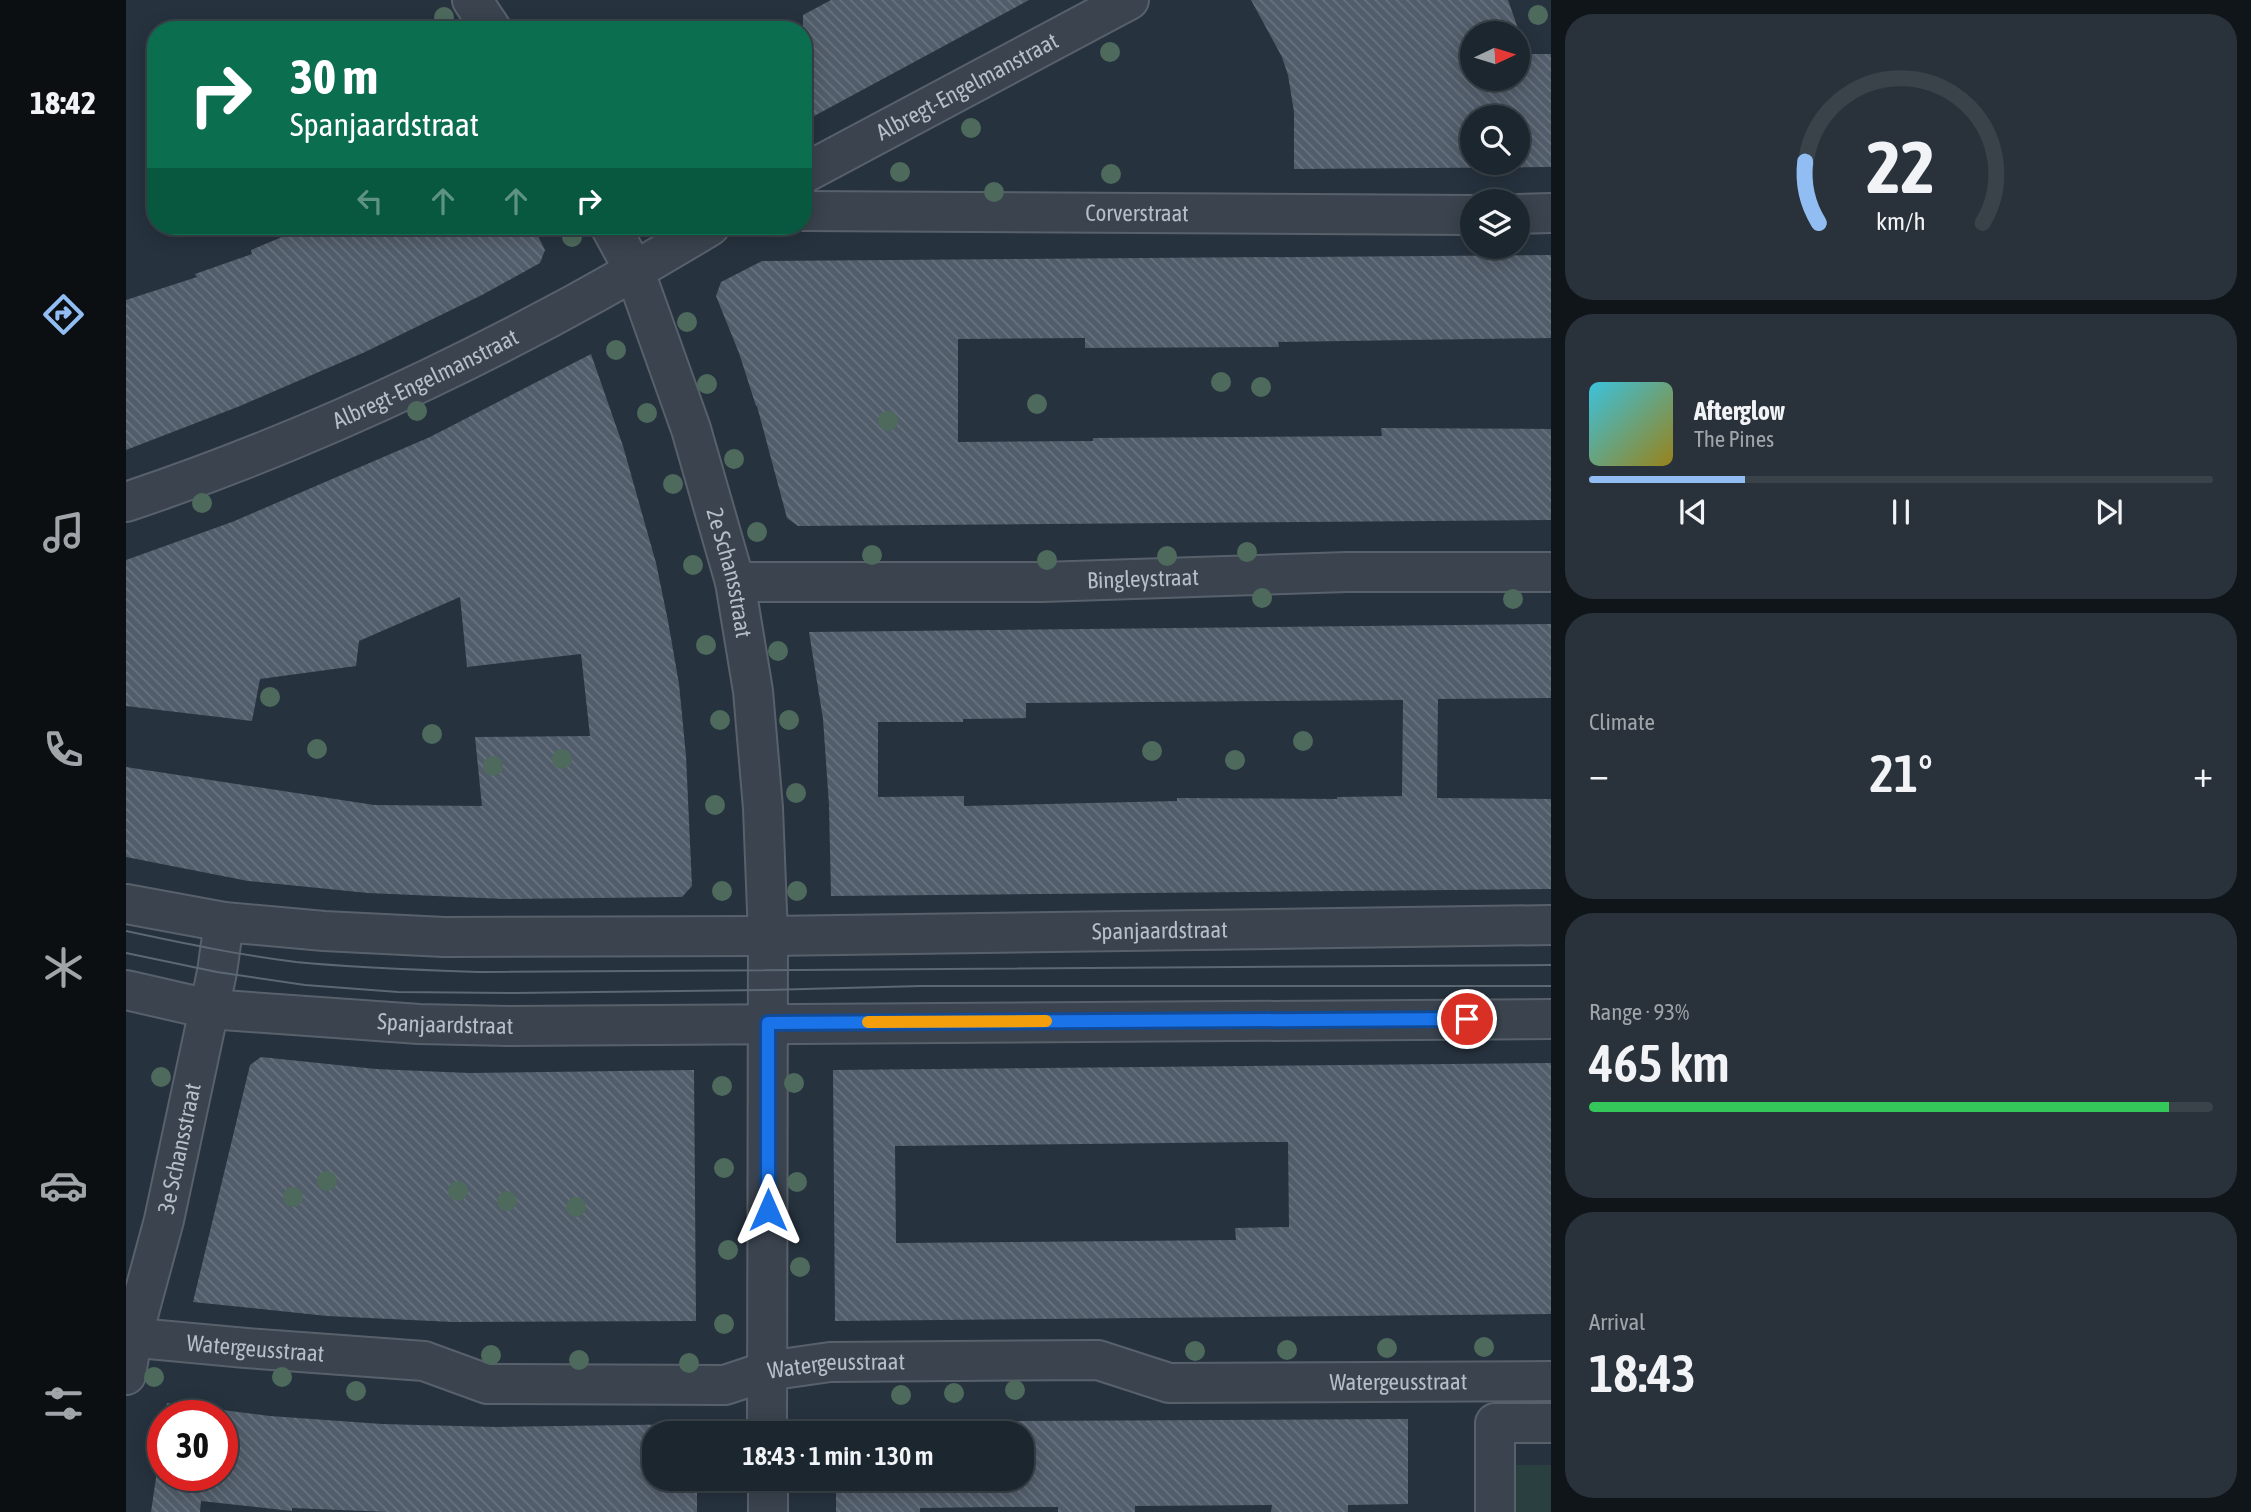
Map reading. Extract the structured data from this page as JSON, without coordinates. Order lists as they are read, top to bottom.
{
  "streets": {
    "street": [
      "Albregt-Engelmanstraat",
      "Corverstraat",
      "2e Schansstraat",
      "Bingleystraat",
      "Spanjaardstraat",
      "3e Schansstraat",
      "Watergeusstraat"
    ]
  },
  "crossings": [
    ["Albregt-Engelmanstraat", "2e Schansstraat"],
    ["2e Schansstraat", "Bingleystraat"],
    ["2e Schansstraat", "Spanjaardstraat"],
    ["Spanjaardstraat", "3e Schansstraat"],
    ["3e Schansstraat", "Watergeusstraat"]
  ],
  "north": "right",
  "page": {
    "tabs": "18:42",
    "turn": ["30 m", "Spanjaardstraat"],
    "song": ["Afterglow", "The Pines"],
    "tile": [
      "Climate",
      ["Range · 93%", "465 km"],
      ["Arrival", "18:43"]
    ],
    "heat": ["−", "21°", "+"],
    "limit": "30",
    "trip": "18:43 · 1 min · 130 m",
    "gauge": ["22", "km/h"]
  }
}
